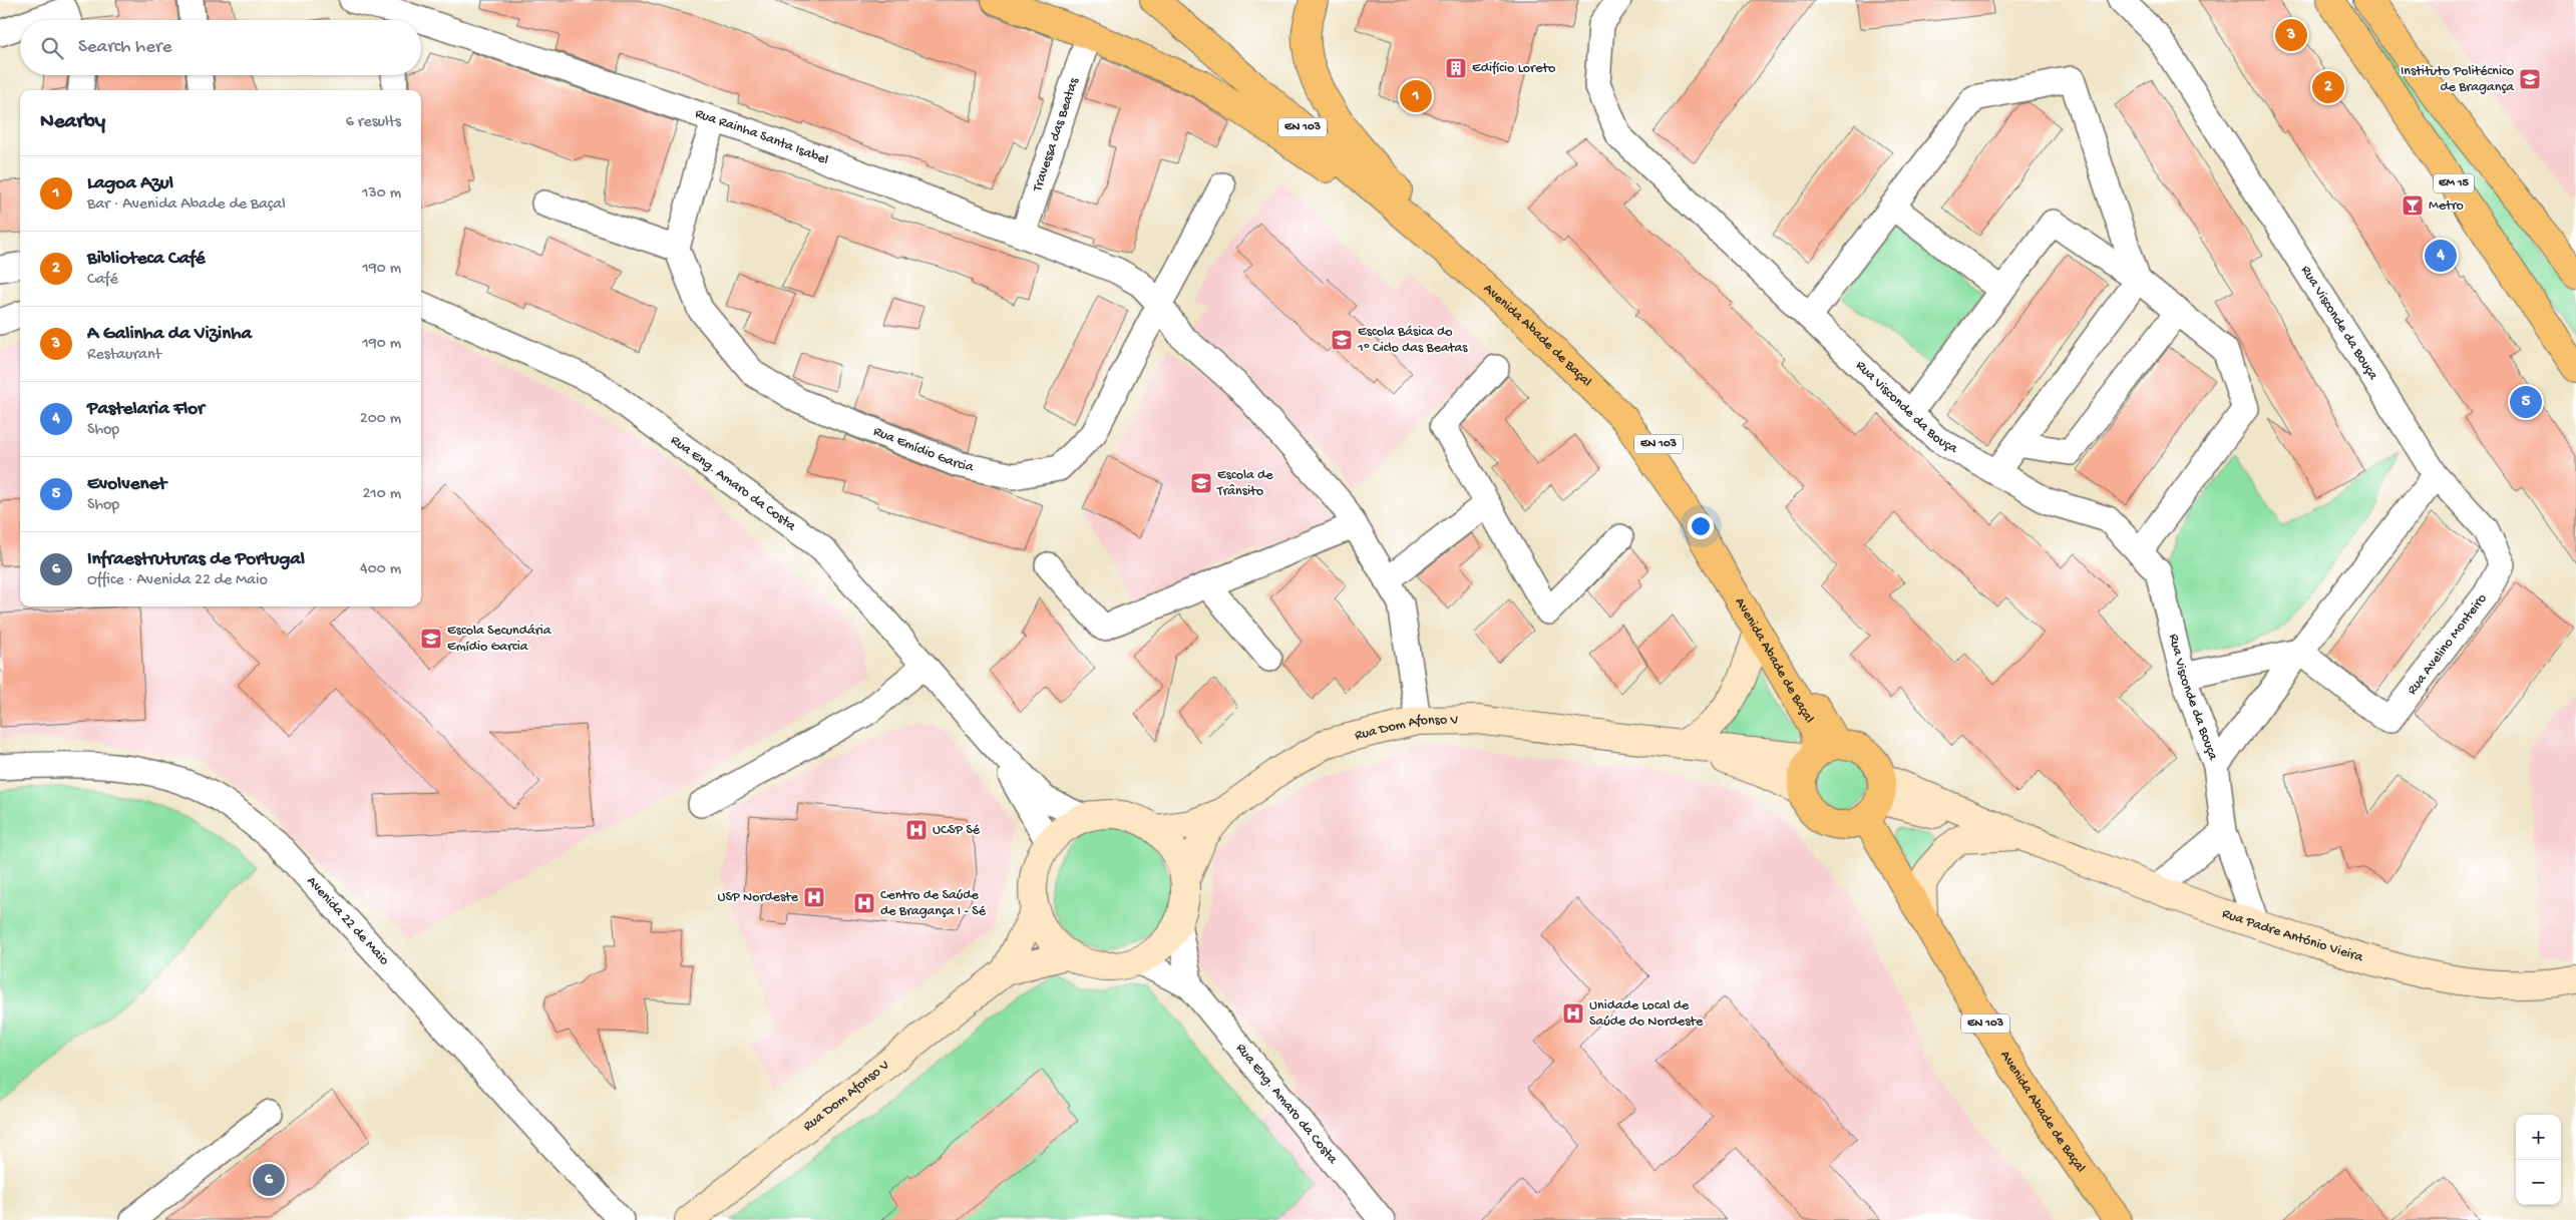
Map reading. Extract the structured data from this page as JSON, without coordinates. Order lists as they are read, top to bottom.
{
  "streets": {
    "main road": ["EN 103", "EM 15", "Avenida Abade de Baçal"],
    "street": [
      "Travessa das Beatas",
      "Rua Rainha Santa Isabel",
      "Rua Visconde da Bouça",
      "Rua Emídio Garcia",
      "Rua Eng. Amaro da Costa",
      "Rua Avelino Monteiro",
      "Rua Dom Afonso V",
      "Avenida 22 de Maio",
      "Rua Padre António Vieira"
    ]
  },
  "crossings": [
    ["Travessa das Beatas", "Rua Rainha Santa Isabel"],
    ["Rua Rainha Santa Isabel", "Rua Emídio Garcia"],
    ["Rua Rainha Santa Isabel", "Rua Dom Afonso V"],
    ["Rua Visconde da Bouça", "Rua Avelino Monteiro"],
    ["Avenida Abade de Baçal", "Rua Padre António Vieira"],
    ["Rua Eng. Amaro da Costa", "Rua Dom Afonso V"]
  ],
  "places": {
    "building": ["Edifício Loreto"],
    "school or university": [
      "Instituto Politécnico de Bragança",
      "Escola Básica do 1º Ciclo das Beatas",
      "Escola de Trânsito",
      "Escola Secundária Emídio Garcia"
    ],
    "bar": ["Metro"],
    "hospital": [
      "UCSP Sé",
      "USP Nordeste",
      "Centro de Saúde de Bragança I - Sé",
      "Unidade Local de Saúde do Nordeste"
    ]
  },
  "page": {
    "pins": [
      "3",
      "2",
      "1",
      "4",
      "5",
      "6"
    ],
    "search": "Search here",
    "heading": ["Nearby", "6 results"],
    "list": [
      {
        "mark": "1",
        "name": "Lagoa Azul",
        "note": "Bar · Avenida Abade de Baçal",
        "value": "130 m"
      },
      {
        "mark": "2",
        "name": "Biblioteca Café",
        "note": "Café",
        "value": "190 m"
      },
      {
        "mark": "3",
        "name": "A Galinha da Vizinha",
        "note": "Restaurant",
        "value": "190 m"
      },
      {
        "mark": "4",
        "name": "Pastelaria Flor",
        "note": "Shop",
        "value": "200 m"
      },
      {
        "mark": "5",
        "name": "Evolvenet",
        "note": "Shop",
        "value": "210 m"
      },
      {
        "mark": "6",
        "name": "Infraestruturas de Portugal",
        "note": "Office · Avenida 22 de Maio",
        "value": "400 m"
      }
    ],
    "map_buttons": ["+", "−"]
  }
}
